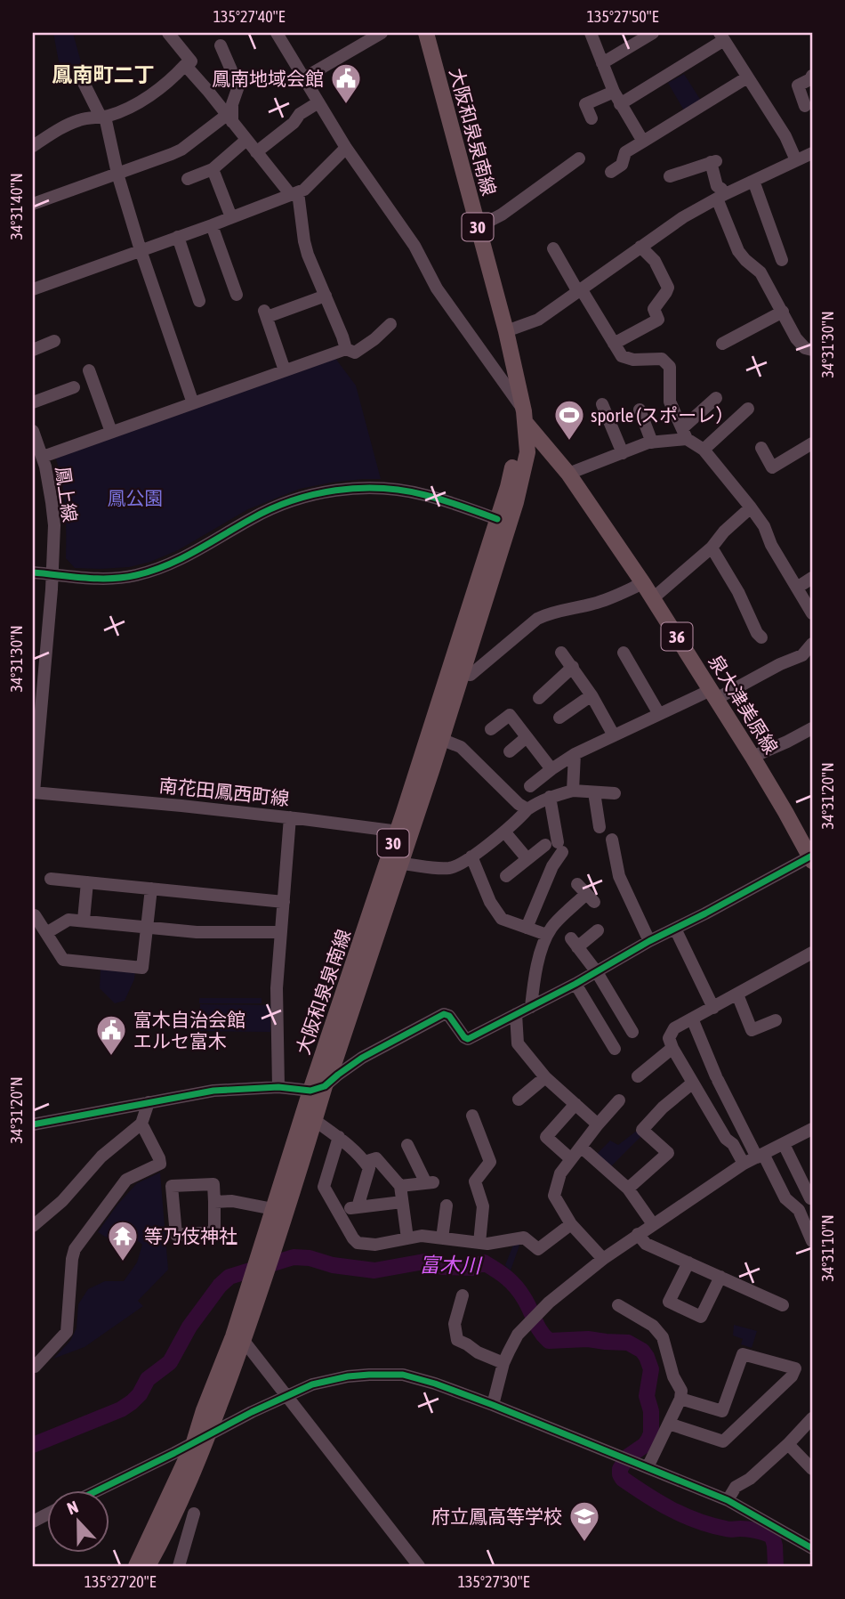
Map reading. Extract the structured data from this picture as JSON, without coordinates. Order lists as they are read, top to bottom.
{
  "streets": {
    "main road": [
      "大阪和泉泉南線",
      "30",
      "36",
      "泉大津美原線"
    ],
    "street": ["鳳上線", "南花田鳳西町線"]
  },
  "crossings": [
    ["大阪和泉泉南線", "泉大津美原線"],
    ["大阪和泉泉南線", "南花田鳳西町線"],
    ["鳳上線", "南花田鳳西町線"]
  ],
  "districts": ["鳳南町二丁"],
  "water": ["富木川"],
  "parks": ["鳳公園"],
  "places": {
    "public building": ["鳳南地域会館", "富木自治会館 エルセ富木"],
    "sports": ["sporle (スポーレ）"],
    "temple": ["等乃伎神社"],
    "school or university": ["府立鳳高等学校"]
  },
  "north": "top",
  "coordinates": [
    "135°27'40\"E",
    "135°27'50\"E",
    "34°31'40\"N",
    "34°31'30\"N",
    "34°31'20\"N",
    "34°31'10\"N",
    "135°27'20\"E",
    "135°27'30\"E"
  ]
}
